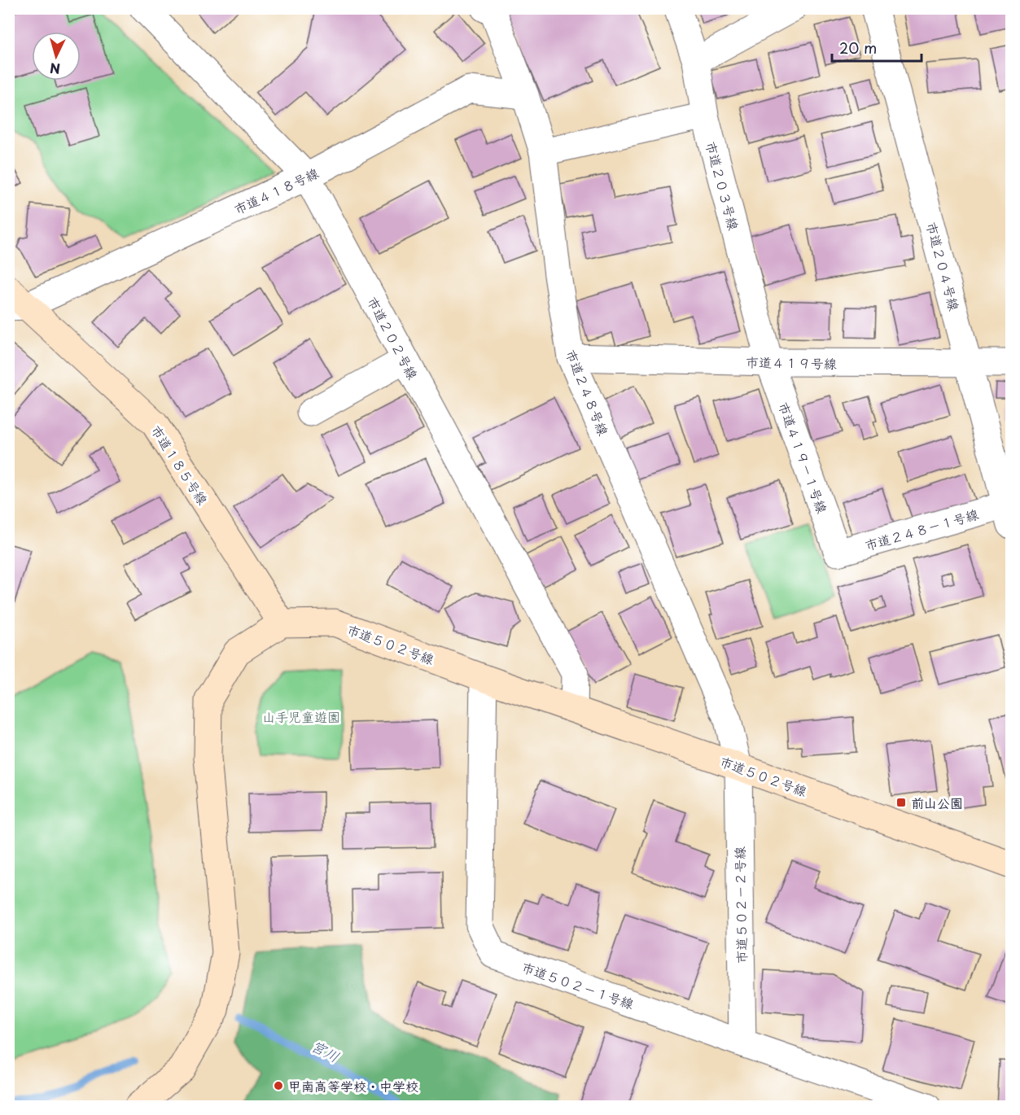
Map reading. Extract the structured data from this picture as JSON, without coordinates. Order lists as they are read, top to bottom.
{
  "streets": {
    "street": [
      "市道２０３号線",
      "市道４１８号線",
      "市道２０４号線",
      "市道２０２号線",
      "市道４１９号線",
      "市道２４８号線",
      "市道４１９－１号線",
      "市道１８５号線",
      "市道２４８－１号線",
      "市道５０２号線",
      "市道５０２－２号線",
      "市道５０２－１号線"
    ]
  },
  "crossings": [
    ["市道２０３号線", "市道４１９号線"],
    ["市道２０３号線", "市道４１９－１号線"],
    ["市道４１８号線", "市道２０２号線"],
    ["市道４１８号線", "市道２４８号線"],
    ["市道４１８号線", "市道１８５号線"],
    ["市道２０４号線", "市道４１９号線"],
    ["市道２０４号線", "市道２４８－１号線"],
    ["市道２０２号線", "市道５０２号線"],
    ["市道４１９号線", "市道２４８号線"],
    ["市道４１９号線", "市道４１９－１号線"],
    ["市道２４８号線", "市道５０２号線"],
    ["市道２４８号線", "市道５０２－２号線"],
    ["市道４１９－１号線", "市道２４８－１号線"],
    ["市道１８５号線", "市道５０２号線"],
    ["市道５０２号線", "市道５０２－２号線"],
    ["市道５０２号線", "市道５０２－１号線"],
    ["市道５０２－２号線", "市道５０２－１号線"]
  ],
  "water": ["宮川"],
  "parks": ["山手児童遊園"],
  "places": {
    "transit": ["前山公園"],
    "other": ["甲南高等学校・中学校"]
  },
  "scale_bar": "20 m",
  "north": "bottom"
}
